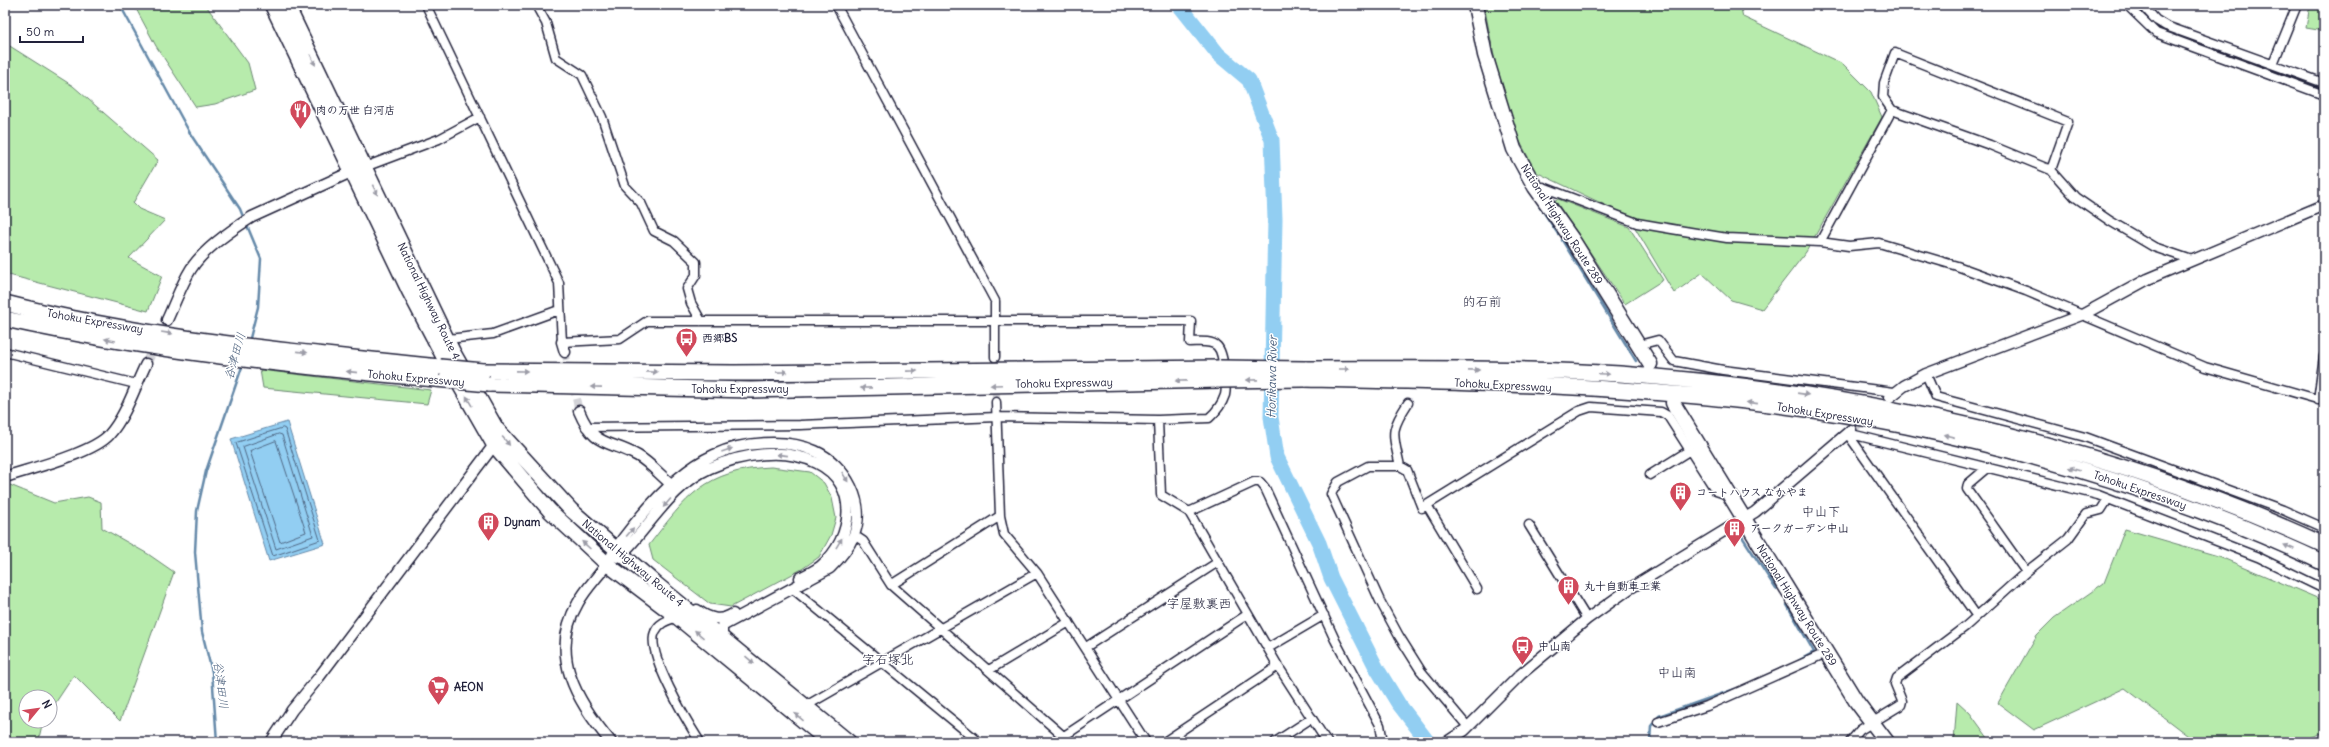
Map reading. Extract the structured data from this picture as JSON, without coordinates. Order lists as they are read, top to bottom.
{
  "streets": {
    "highway": ["National Highway Route 289", "National Highway Route 4", "Tohoku Expressway"]
  },
  "districts": [
    "的石前",
    "中山下",
    "字屋敷裏西",
    "字石塚北",
    "中山南"
  ],
  "water": ["谷津田川", "Horikawa River"],
  "places": {
    "restaurant": ["肉の万世 白河店"],
    "bus stop": ["西郷BS", "中山南"],
    "building": [
      "コートハウス なかやま",
      "Dynam",
      "アークガーデン中山",
      "丸十自動車工業"
    ],
    "supermarket": ["AEON"]
  },
  "scale_bar": "50 m",
  "north": "top right"
}
